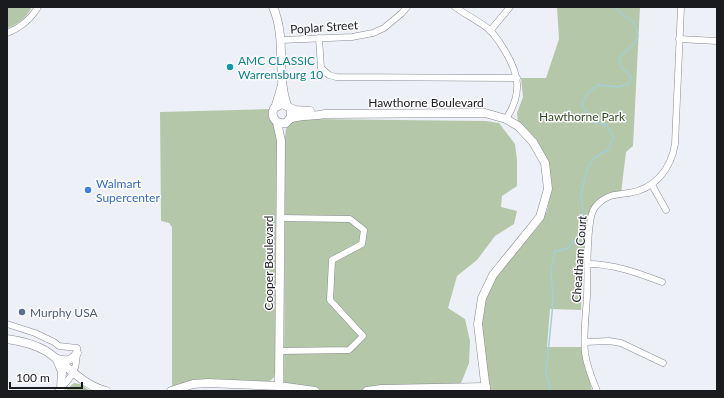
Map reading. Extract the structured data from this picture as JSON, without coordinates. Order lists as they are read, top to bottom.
{
  "streets": {
    "street": [
      "Poplar Street",
      "Hawthorne Boulevard",
      "Cheatham Court",
      "Cooper Boulevard"
    ]
  },
  "crossings": [
    ["Hawthorne Boulevard", "Cooper Boulevard"]
  ],
  "parks": ["Hawthorne Park"],
  "places": ["AMC CLASSIC Warrensburg 10", "Walmart Supercenter", "Murphy USA"],
  "scale_bar": "100 m"
}
